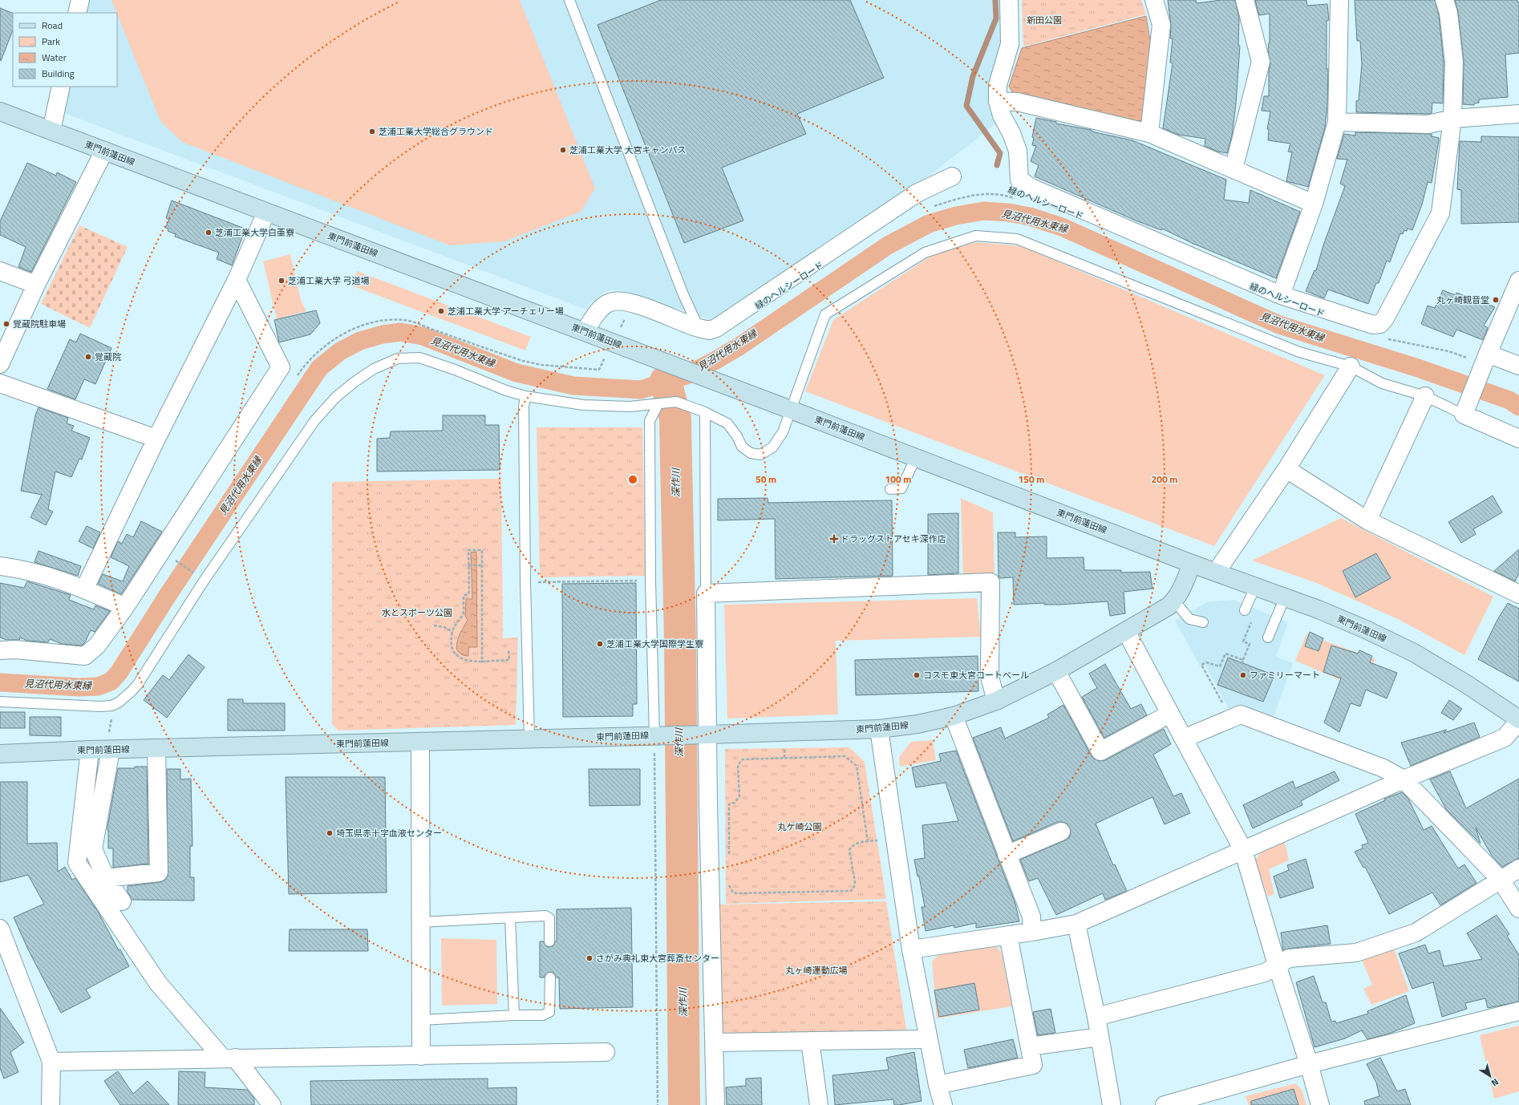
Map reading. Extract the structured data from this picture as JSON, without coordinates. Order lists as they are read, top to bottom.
{
  "streets": {
    "main road": ["東門前蓮田線"],
    "path": ["緑のヘルシーロード"]
  },
  "water": ["見沼代用水東縁", "深作川"],
  "parks": [
    "新田公園",
    "水とスポーツ公園",
    "丸ケ崎公園",
    "丸ヶ崎運動広場"
  ],
  "places": {
    "other": [
      "芝浦工業大学総合グラウンド",
      "芝浦工業大学 大宮キャンパス",
      "芝浦工業大学白亜寮",
      "芝浦工業大学 弓道場",
      "丸ヶ崎観音堂",
      "芝浦工業大学 アーチェリー場",
      "覚蔵院駐車場",
      "覚蔵院",
      "芝浦工業大学国際学生寮",
      "コスモ東大宮コートベール",
      "ファミリーマート",
      "埼玉県赤十字血液センター",
      "さがみ典礼東大宮葬斎センター"
    ],
    "health": ["ドラッグストアセキ深作店"]
  },
  "legend": [
    "Road",
    "Park",
    "Water",
    "Building"
  ],
  "north": "bottom right",
  "rings": [
    "50 m",
    "100 m",
    "150 m",
    "200 m"
  ]
}
